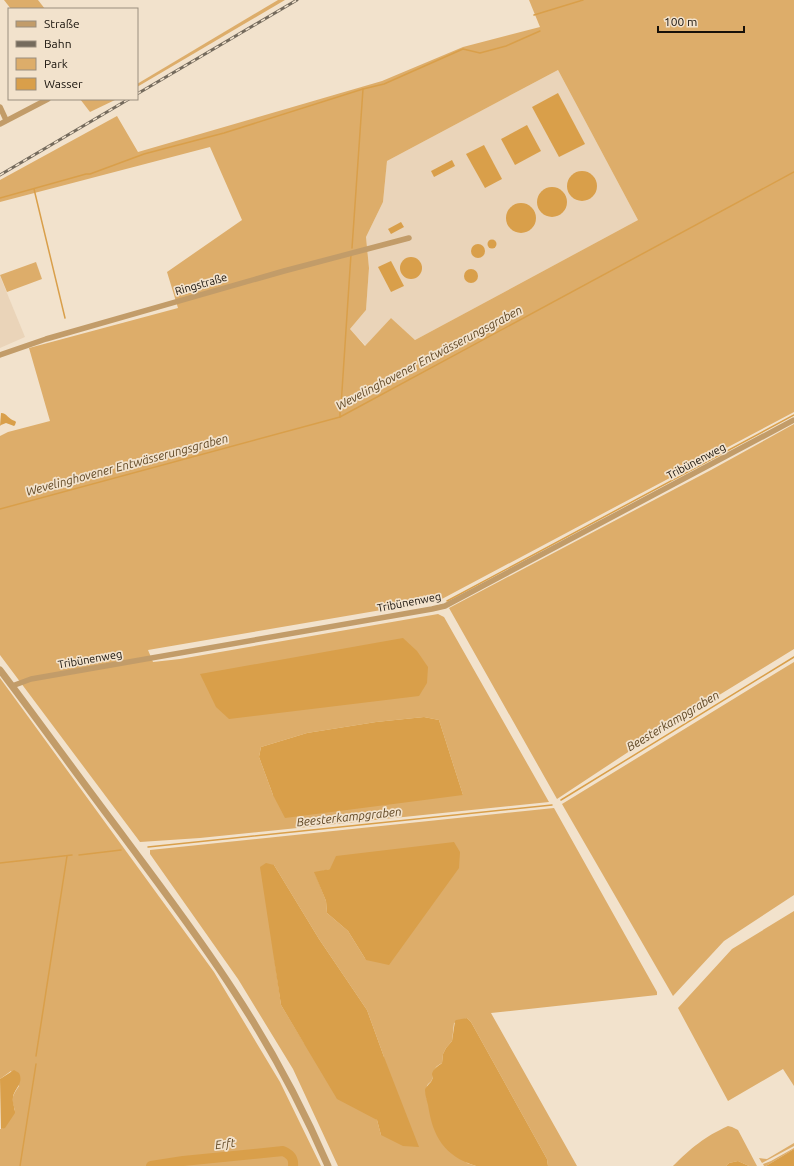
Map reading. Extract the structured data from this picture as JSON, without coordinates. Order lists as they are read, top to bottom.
{
  "streets": {
    "street": ["Ringstraße", "Tribünenweg"]
  },
  "water": ["Wevelinghovener Entwässerungsgraben", "Beesterkampgraben", "Erft"],
  "legend": [
    "Straße",
    "Bahn",
    "Park",
    "Wasser"
  ],
  "scale_bar": "100 m"
}
